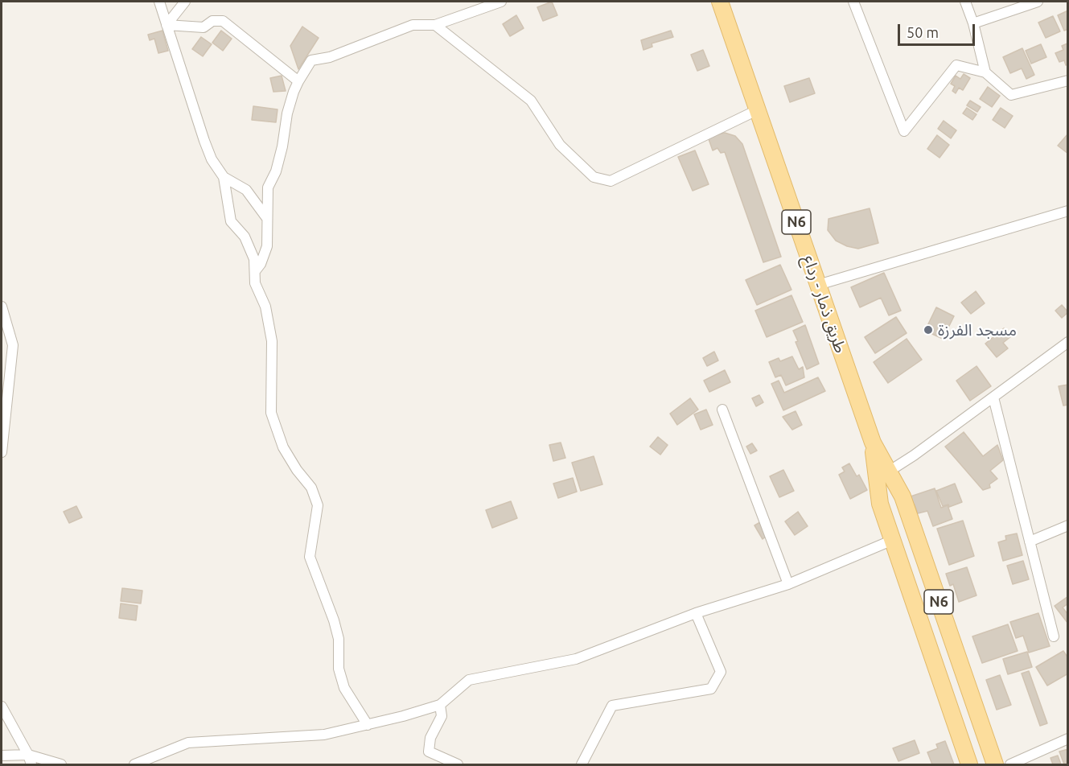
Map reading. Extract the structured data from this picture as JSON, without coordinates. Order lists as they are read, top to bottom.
{
  "streets": {
    "main road": ["N6", "طريق ذمار - رداع"]
  },
  "crossings": [
    ["N6", "طريق ذمار - رداع"]
  ],
  "places": ["مسجد الفرزة"],
  "scale_bar": "50 m"
}
